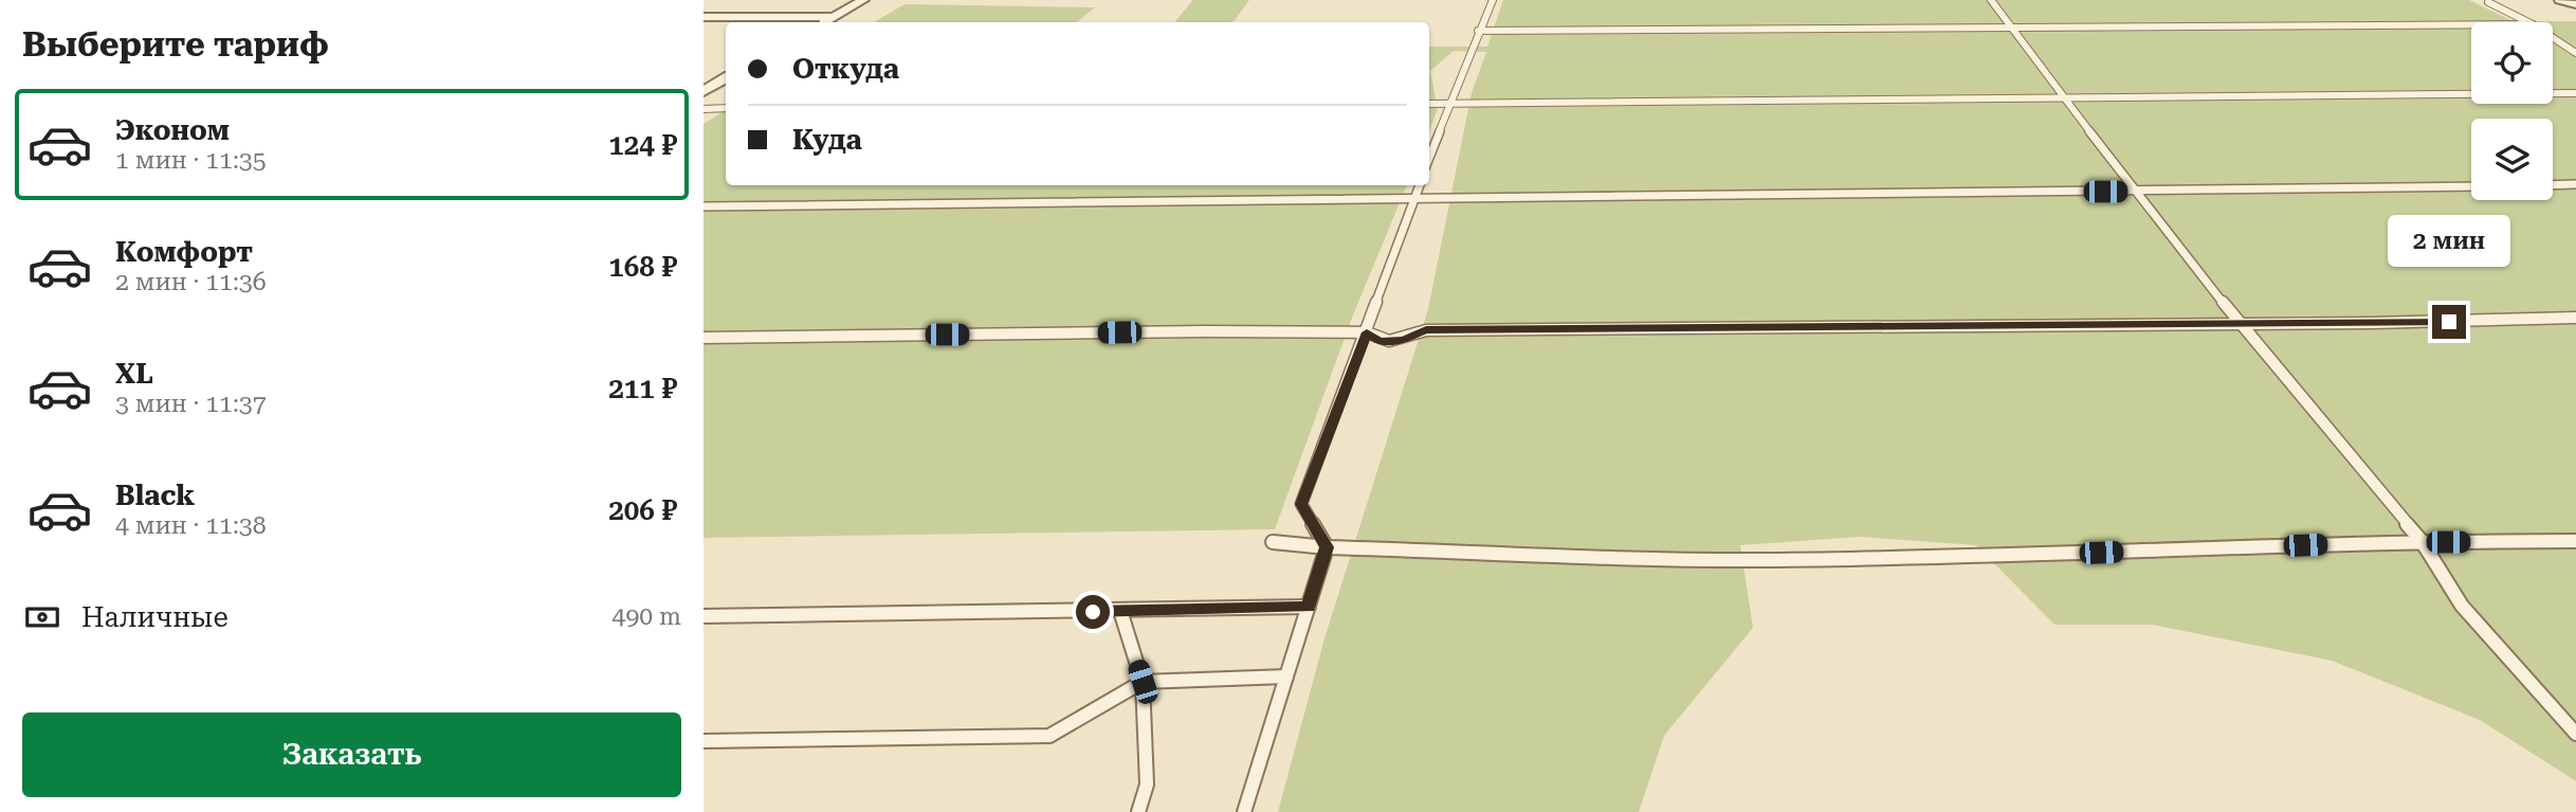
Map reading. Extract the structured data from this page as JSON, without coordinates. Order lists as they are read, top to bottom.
{
  "page": {
    "heading": "Выберите тариф",
    "banner": ["Откуда", "Куда"],
    "list": [
      {
        "name": "Эконом",
        "note": "1 мин · 11:35",
        "value": "124 ₽"
      },
      {
        "name": "Комфорт",
        "note": "2 мин · 11:36",
        "value": "168 ₽"
      },
      {
        "name": "XL",
        "note": "3 мин · 11:37",
        "value": "211 ₽"
      },
      {
        "name": "Black",
        "note": "4 мин · 11:38",
        "value": "206 ₽"
      }
    ],
    "bubble": "2 мин",
    "pay": ["Наличные", "490 m"],
    "buttons": "Заказать"
  }
}
